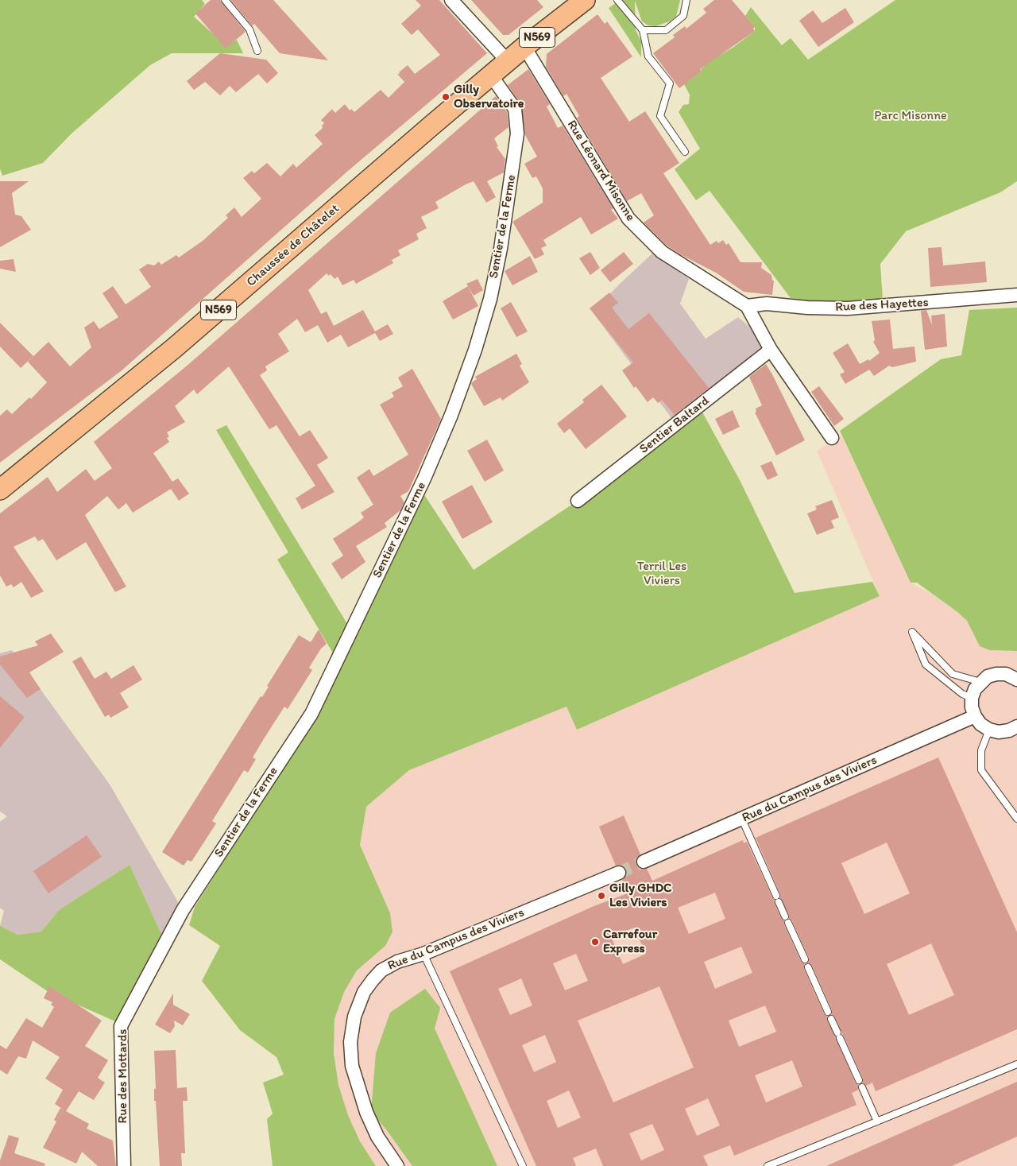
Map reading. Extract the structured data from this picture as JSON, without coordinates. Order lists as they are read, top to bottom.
{
  "streets": {
    "main road": ["N569", "Chaussée de Châtelet"],
    "street": [
      "Rue Léonard Misonne",
      "Sentier de la Ferme",
      "Rue des Hayettes",
      "Sentier Baltard",
      "Rue du Campus des Viviers",
      "Rue des Mottards"
    ]
  },
  "crossings": [
    ["Rue Léonard Misonne", "Chaussée de Châtelet"],
    ["Rue Léonard Misonne", "Rue des Hayettes"],
    ["Rue Léonard Misonne", "Sentier Baltard"],
    ["Sentier de la Ferme", "Chaussée de Châtelet"],
    ["Sentier de la Ferme", "Rue des Mottards"]
  ],
  "parks": ["Parc Misonne", "Terril Les Viviers"],
  "places": ["Gilly Observatoire", "Gilly GHDC Les Viviers", "Carrefour Express"]
}
